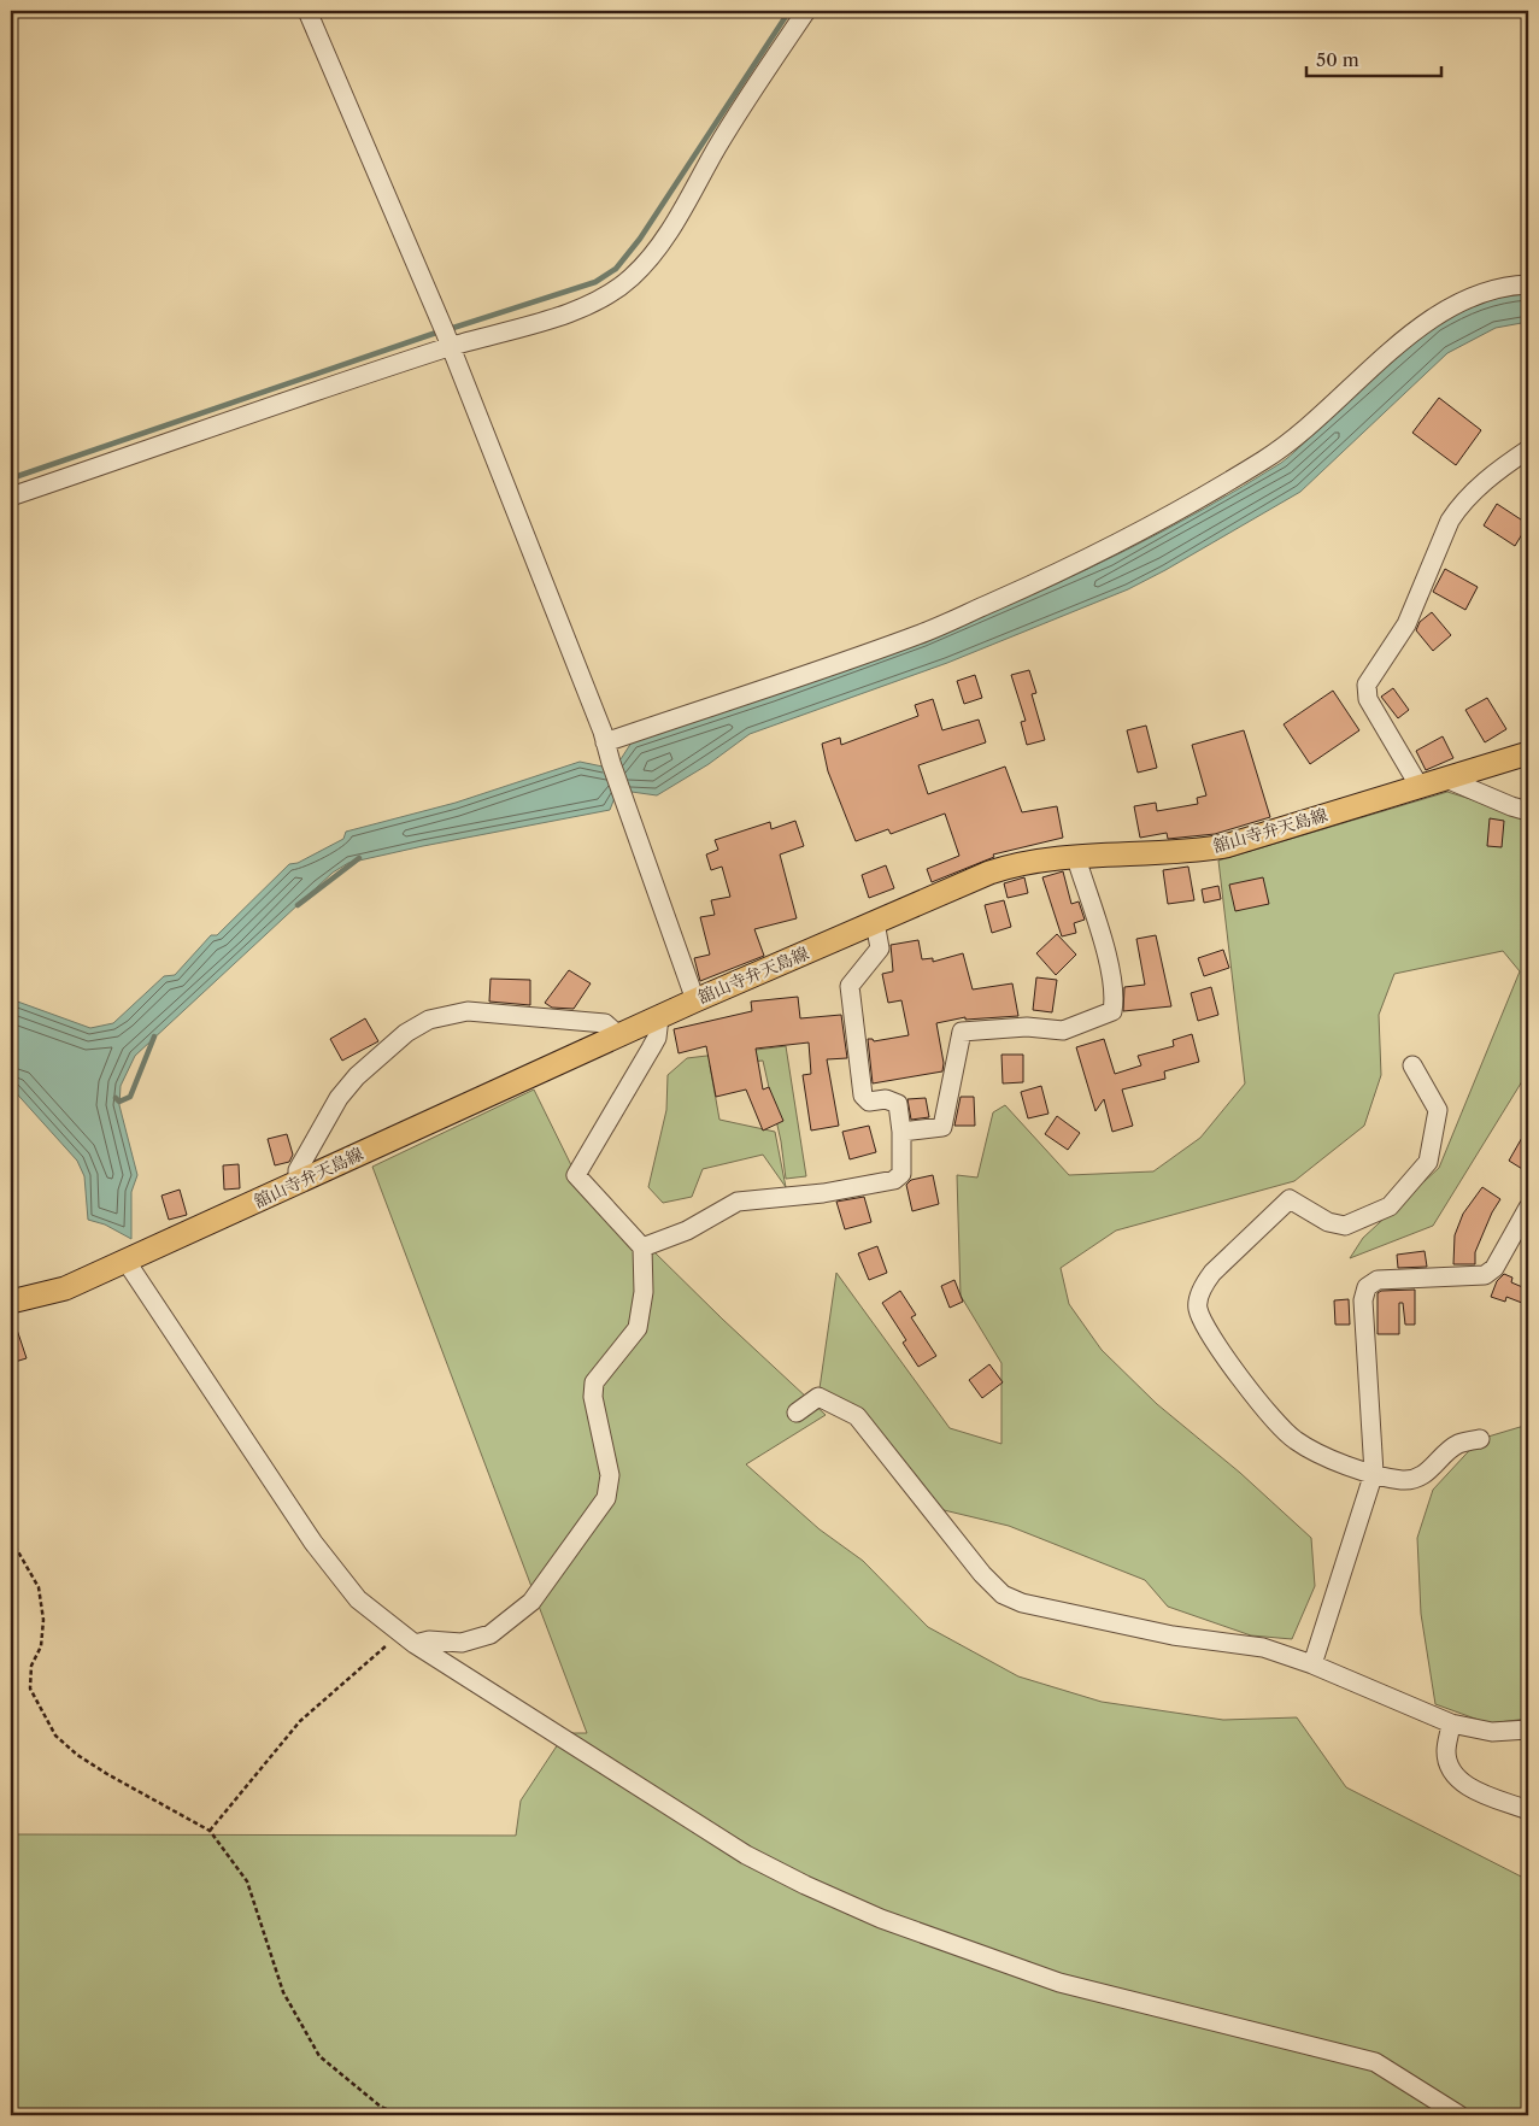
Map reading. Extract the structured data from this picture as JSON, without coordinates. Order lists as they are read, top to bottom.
{
  "streets": {
    "main road": ["舘山寺弁天島線"]
  },
  "scale_bar": "50 m"
}
